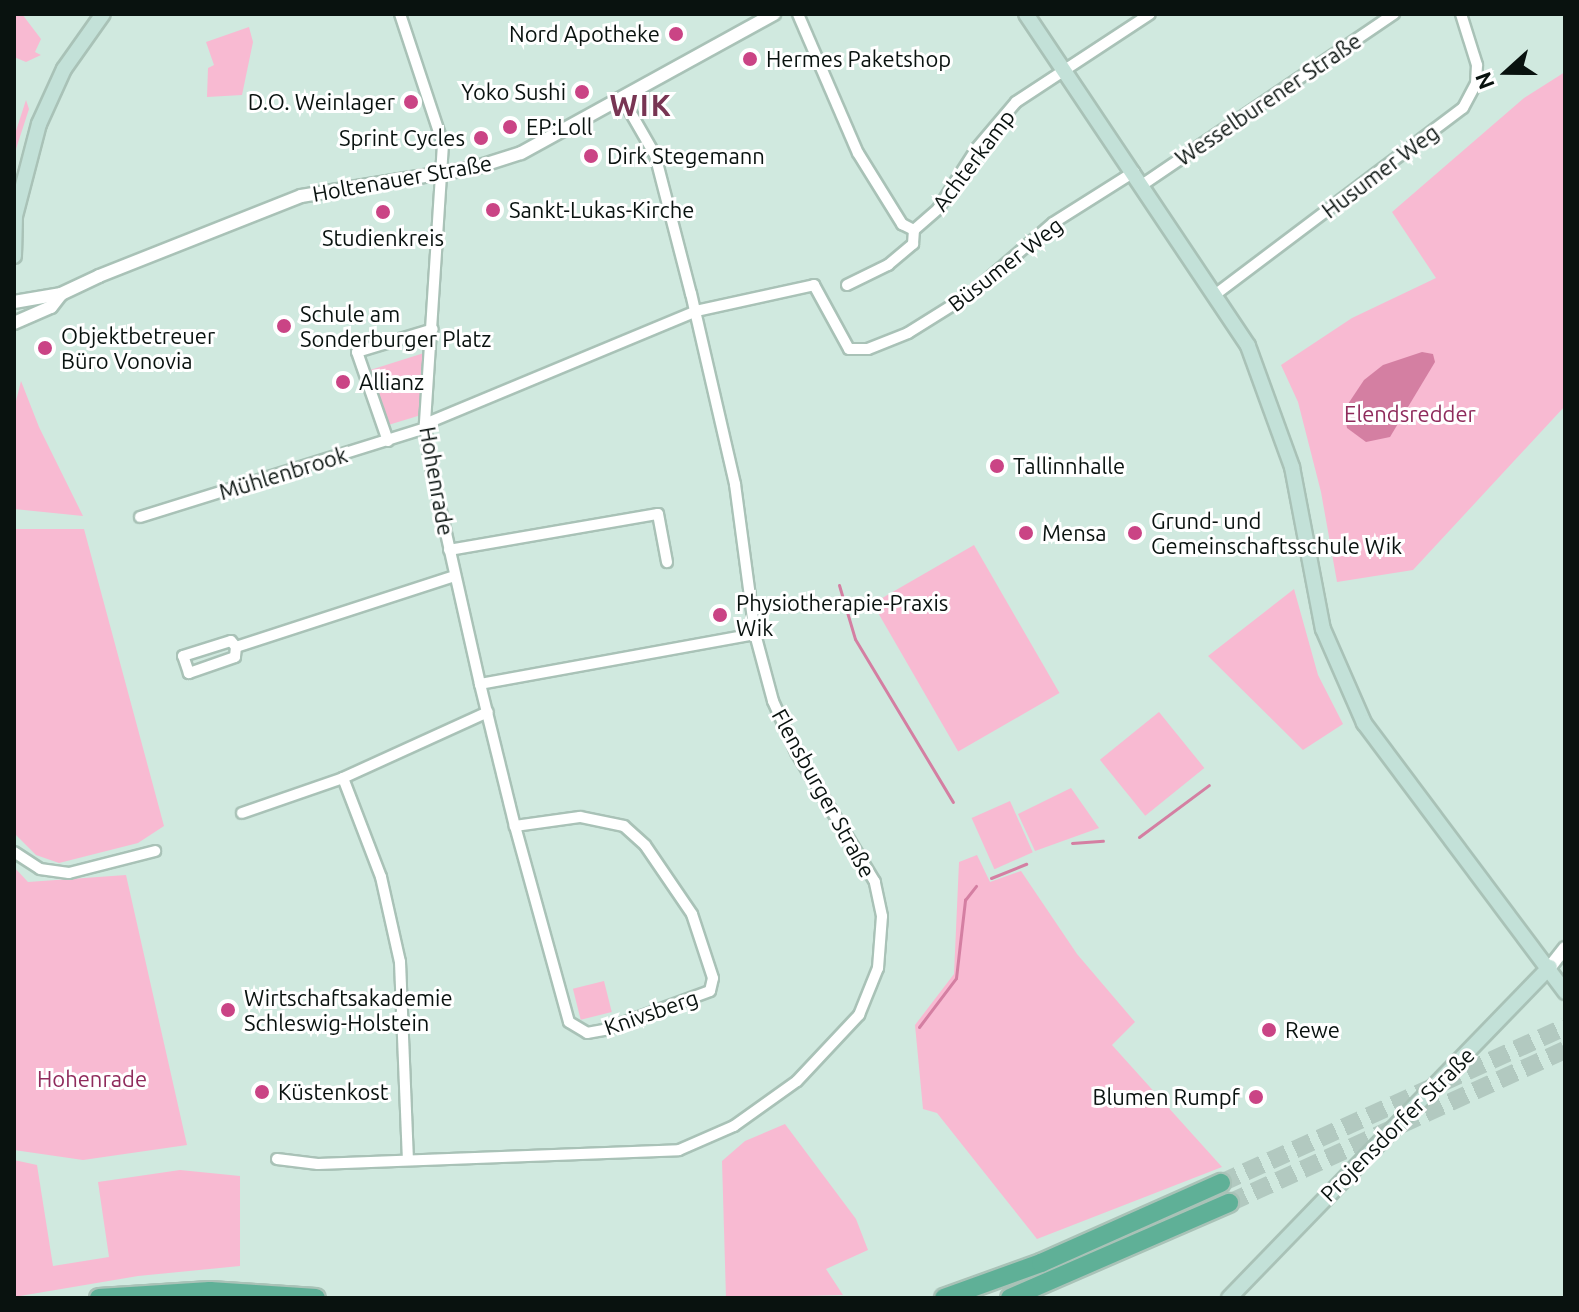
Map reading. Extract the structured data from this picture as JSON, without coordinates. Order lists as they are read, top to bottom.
{
  "streets": {
    "main road": ["Projensdorfer Straße"],
    "street": [
      "Wesselburener Straße",
      "Achterkamp",
      "Husumer Weg",
      "Holtenauer Straße",
      "Büsumer Weg",
      "Mühlenbrook",
      "Hohenrade",
      "Flensburger Straße",
      "Knivsberg"
    ]
  },
  "crossings": [
    ["Wesselburener Straße", "Büsumer Weg"],
    ["Holtenauer Straße", "Hohenrade"],
    ["Holtenauer Straße", "Flensburger Straße"],
    ["Büsumer Weg", "Flensburger Straße"],
    ["Mühlenbrook", "Hohenrade"],
    ["Hohenrade", "Knivsberg"]
  ],
  "districts": ["WIK"],
  "parks": ["Elendsredder", "Hohenrade"],
  "places": [
    "Nord Apotheke",
    "Hermes Paketshop",
    "Yoko Sushi",
    "D.O. Weinlager",
    "EP:Loll",
    "Sprint Cycles",
    "Dirk Stegemann",
    "Sankt-Lukas-Kirche",
    "Studienkreis",
    "Schule am Sonderburger Platz",
    "Objektbetreuer Büro Vonovia",
    "Allianz",
    "Tallinnhalle",
    "Mensa",
    "Grund- und Gemeinschaftsschule Wik",
    "Physiotherapie-Praxis Wik",
    "Wirtschaftsakademie Schleswig-Holstein",
    "Rewe",
    "Küstenkost",
    "Blumen Rumpf"
  ],
  "north": "left"
}
